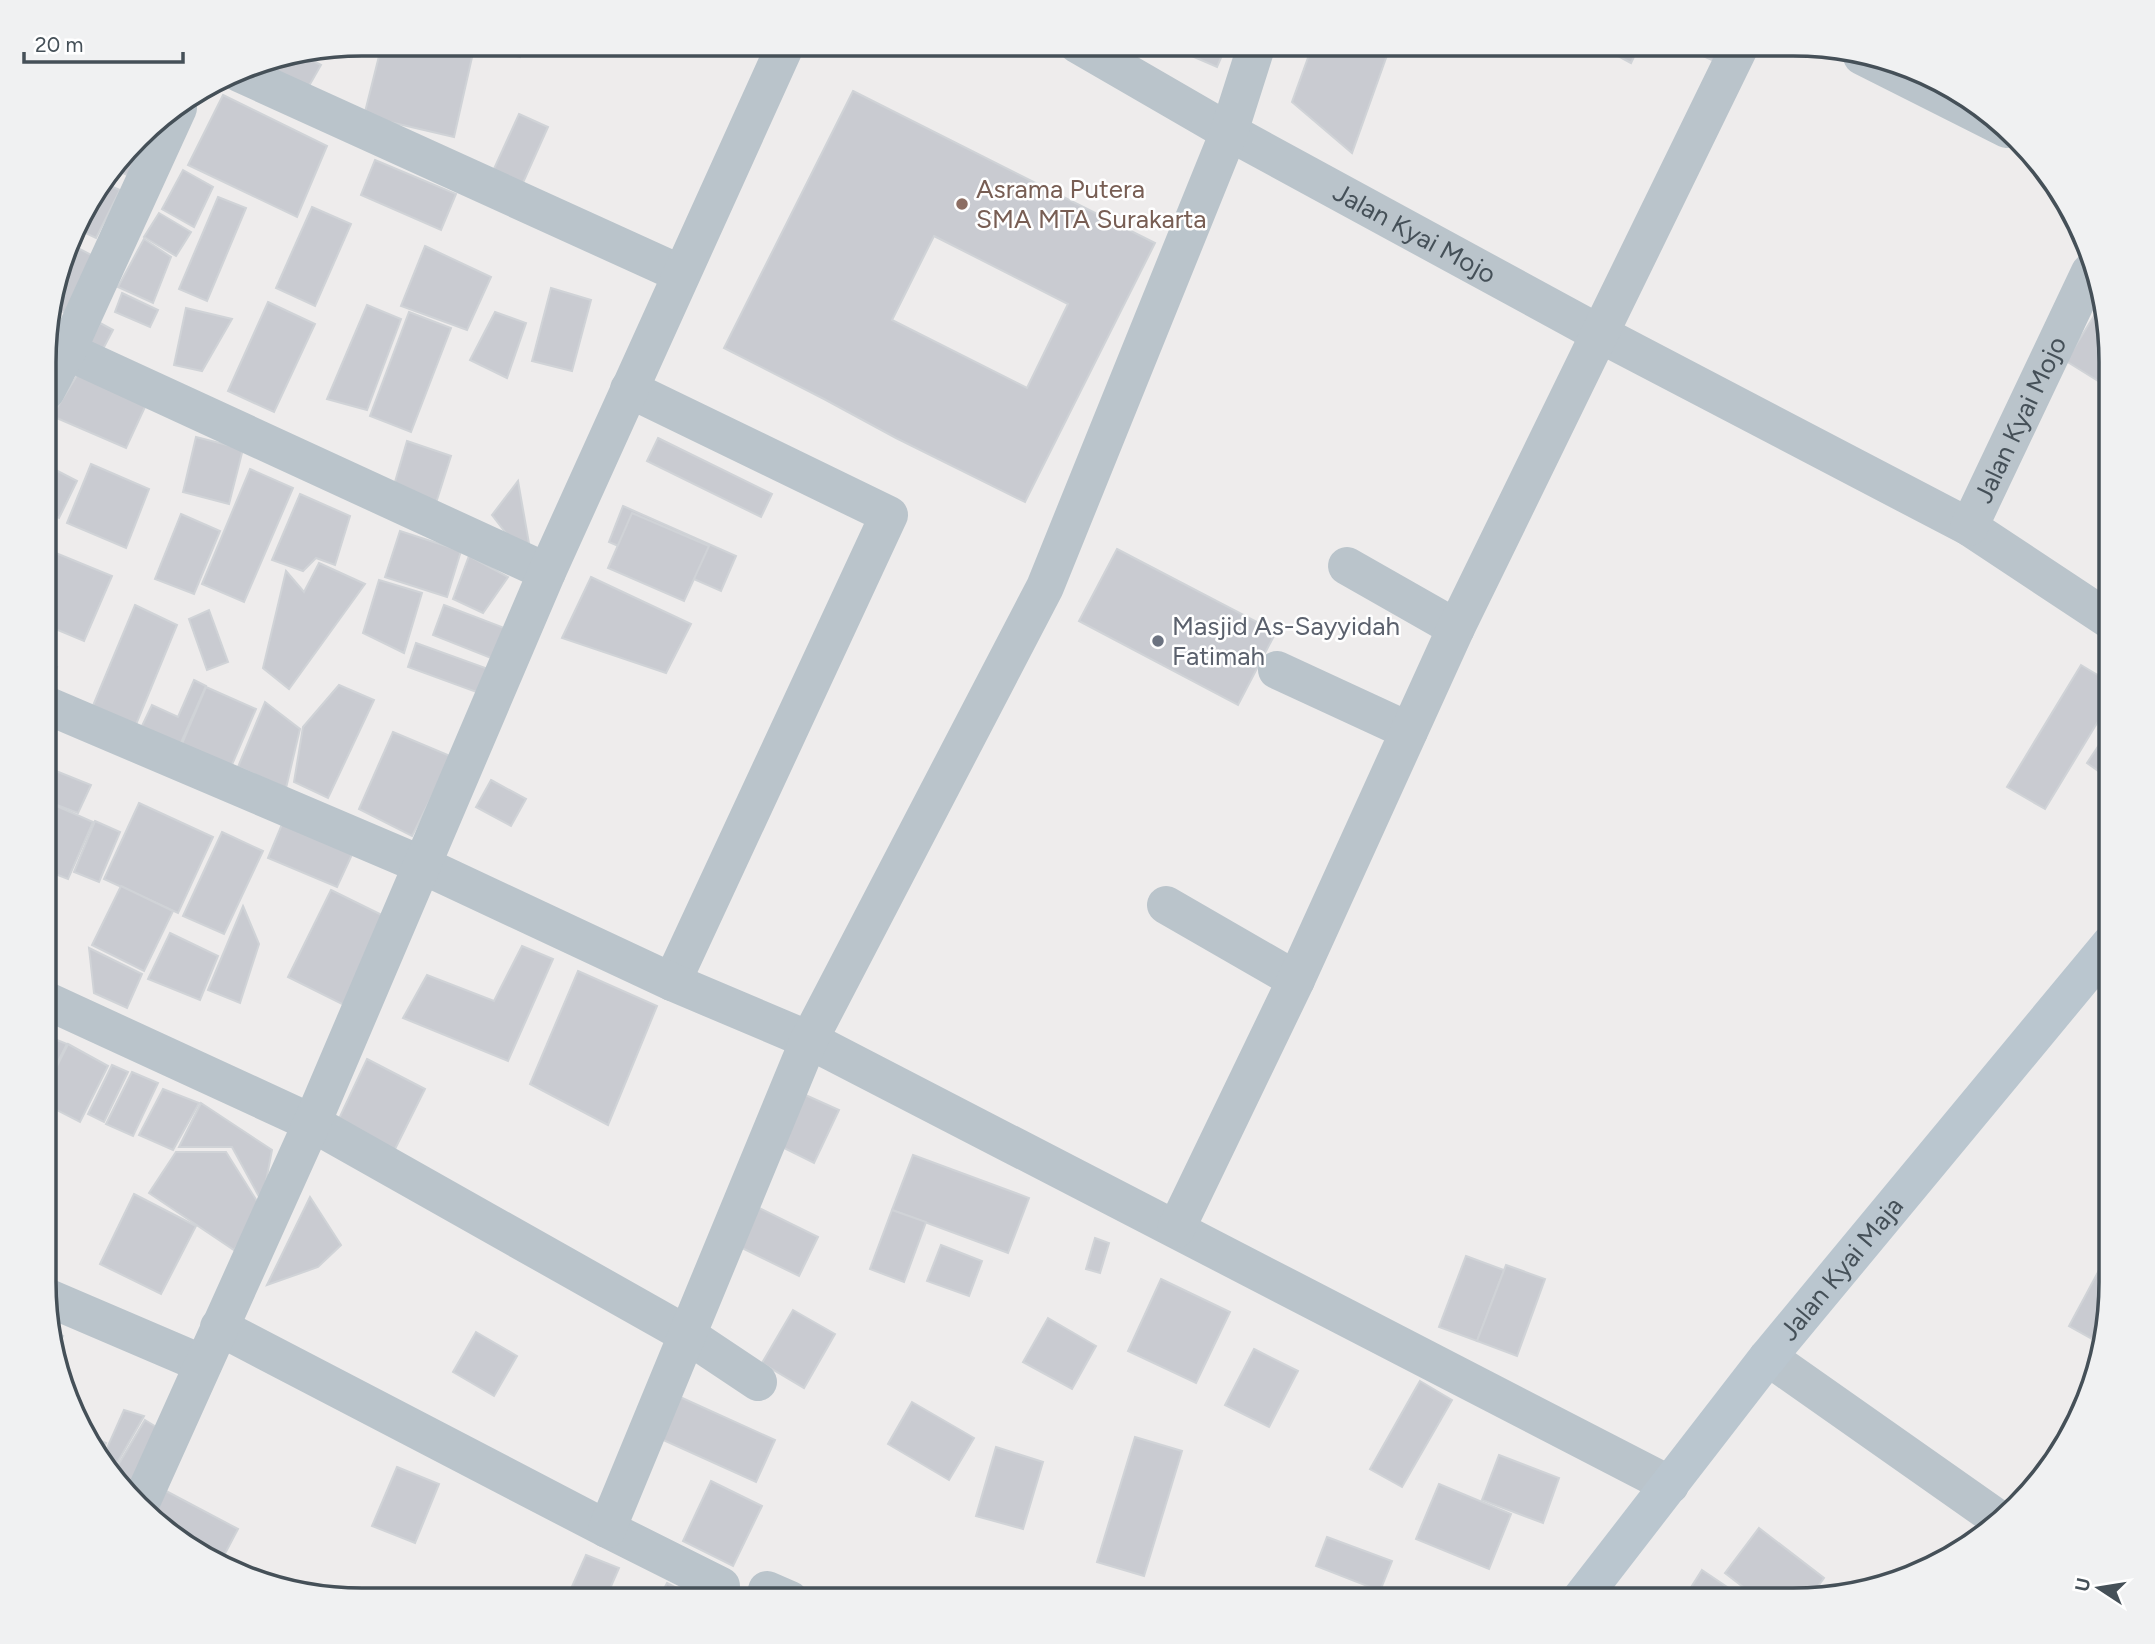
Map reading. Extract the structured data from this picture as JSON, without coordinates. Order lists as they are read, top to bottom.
{
  "streets": {
    "main road": ["Jalan Kyai Maja"],
    "street": ["Jalan Kyai Mojo"]
  },
  "places": ["Asrama Putera SMA MTA Surakarta", "Masjid As-Sayyidah Fatimah"],
  "scale_bar": "20 m",
  "north": "left"
}
